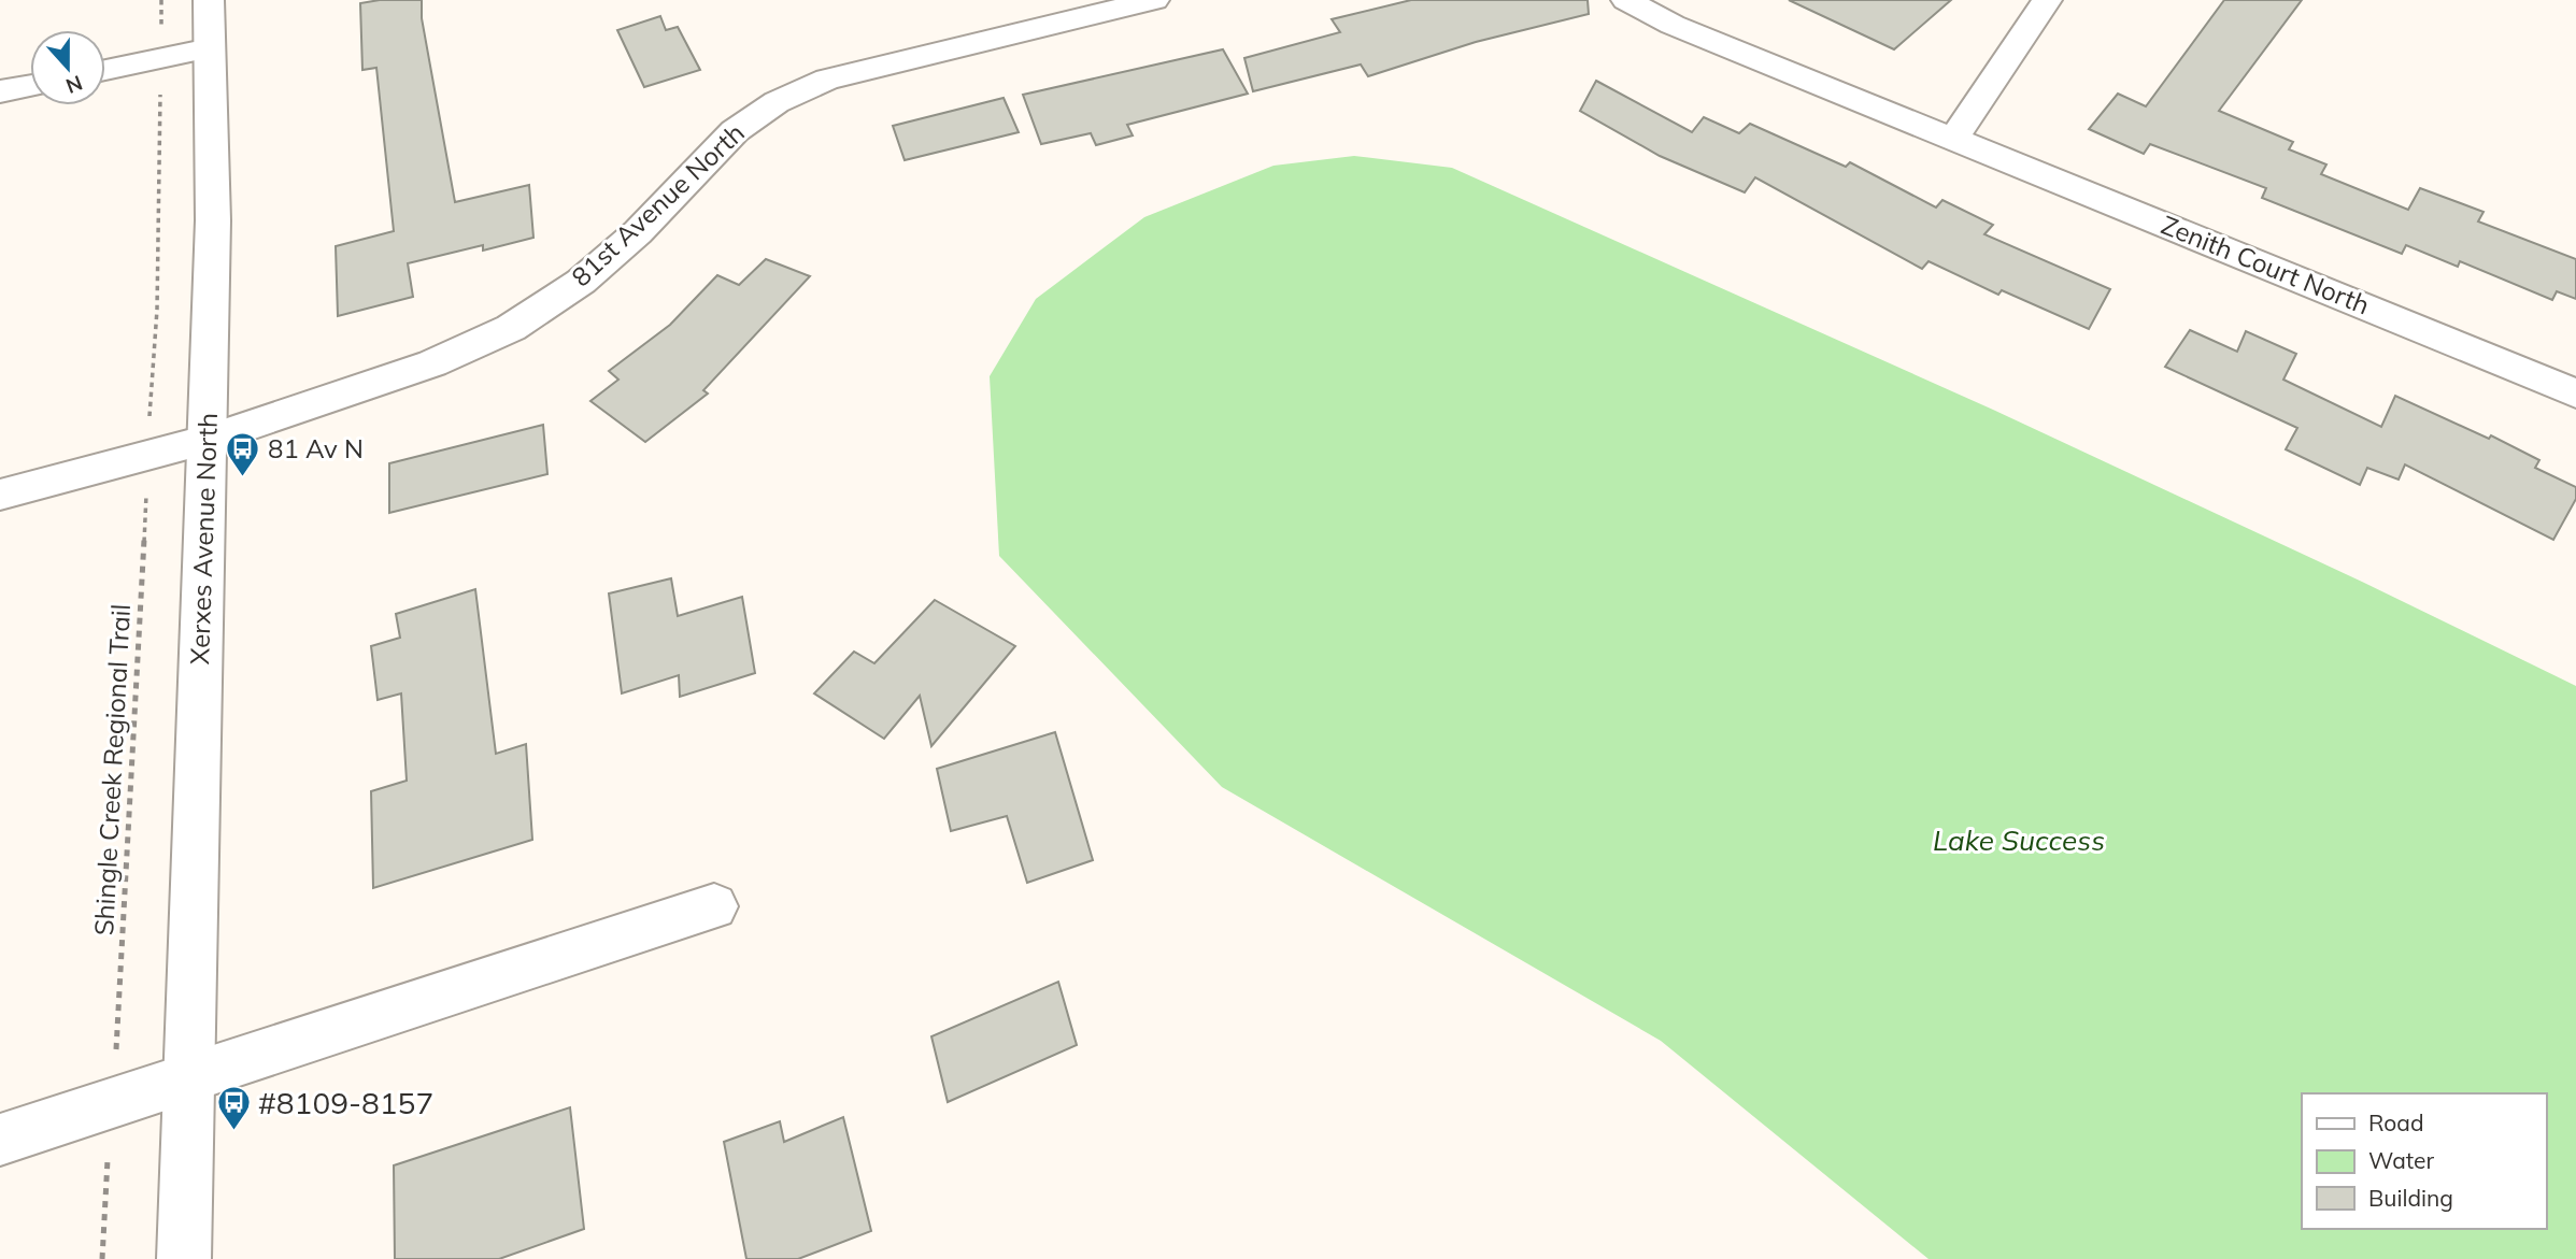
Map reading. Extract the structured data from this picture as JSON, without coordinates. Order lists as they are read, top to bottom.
{
  "streets": {
    "street": ["81st Avenue North", "Zenith Court North", "Xerxes Avenue North"],
    "path": ["Shingle Creek Regional Trail"]
  },
  "crossings": [
    ["81st Avenue North", "Xerxes Avenue North"]
  ],
  "water": ["Lake Success"],
  "places": {
    "bus stop": ["81 Av N", "#8109-8157"]
  },
  "legend": ["Road", "Water", "Building"],
  "north": "bottom"
}
